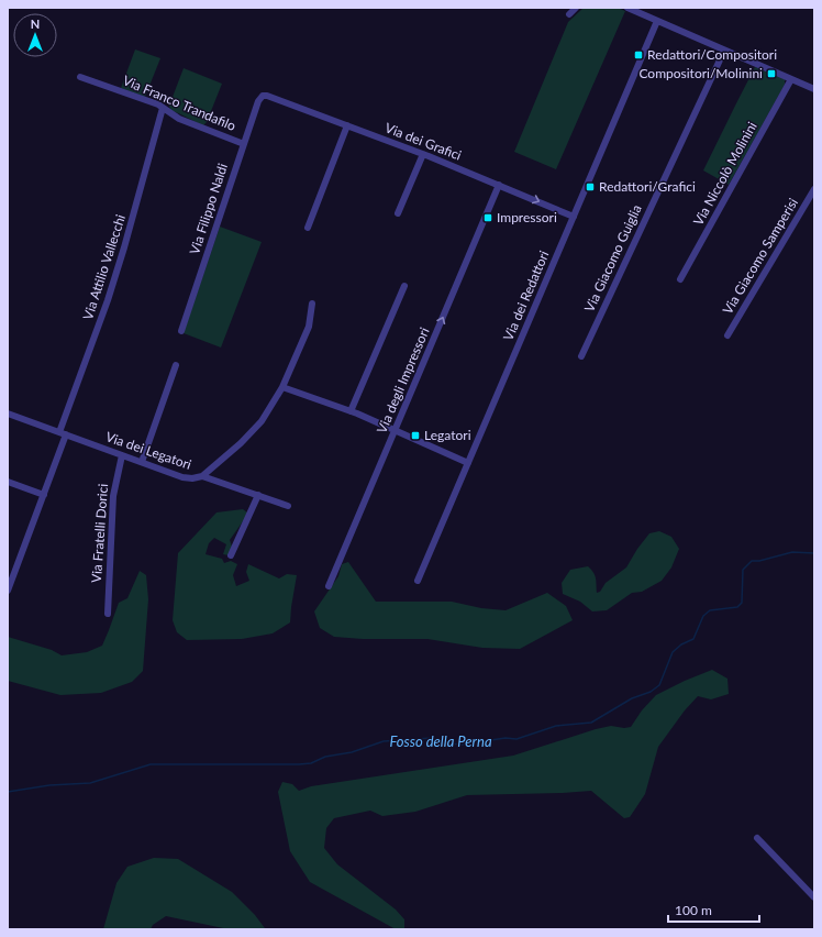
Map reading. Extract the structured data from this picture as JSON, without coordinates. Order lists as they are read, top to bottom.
{
  "streets": {
    "street": [
      "Via Franco Trandafilo",
      "Via dei Grafici",
      "Via Niccolò Molinini",
      "Via Filippo Naldi",
      "Via Giacomo Samperisi",
      "Via Giacomo Guiglia",
      "Via Attilio Vallecchi",
      "Via dei Redattori",
      "Via degli Impressori",
      "Via dei Legatori",
      "Via Fratelli Dorici"
    ]
  },
  "crossings": [
    ["Via Franco Trandafilo", "Via Filippo Naldi"],
    ["Via Franco Trandafilo", "Via Attilio Vallecchi"],
    ["Via dei Grafici", "Via Filippo Naldi"],
    ["Via dei Grafici", "Via dei Redattori"],
    ["Via dei Grafici", "Via degli Impressori"],
    ["Via Attilio Vallecchi", "Via dei Legatori"],
    ["Via dei Legatori", "Via Fratelli Dorici"]
  ],
  "water": ["Fosso della Perna"],
  "places": {
    "transit": [
      "Redattori/Compositori",
      "Compositori/Molinini",
      "Redattori/Grafici",
      "Impressori",
      "Legatori"
    ]
  },
  "scale_bar": "100 m",
  "north": "top"
}
